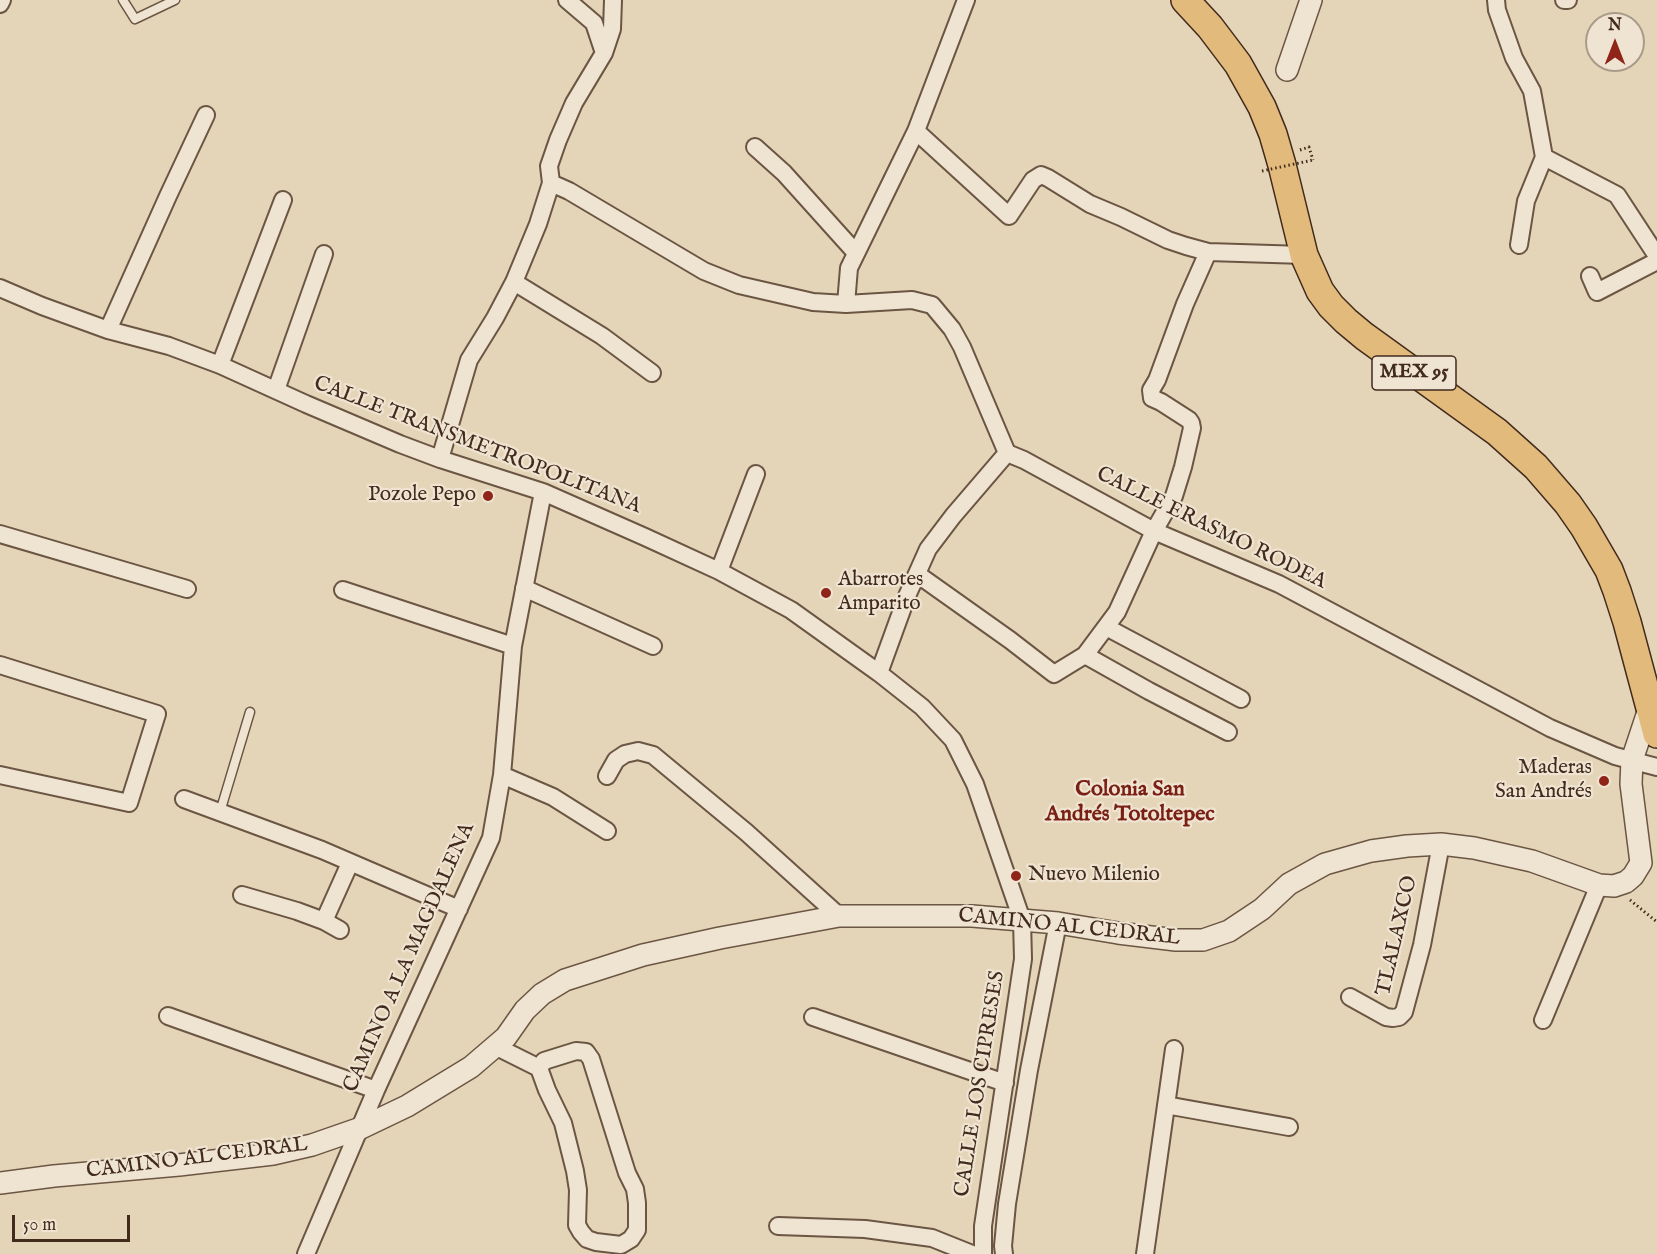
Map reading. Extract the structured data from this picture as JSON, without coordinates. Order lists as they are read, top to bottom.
{
  "streets": {
    "main road": ["MEX 95"],
    "street": [
      "CALLE TRANSMETROPOLITANA",
      "CALLE ERASMO RODEA",
      "CAMINO AL CEDRAL",
      "TLALAXCO",
      "CAMINO A LA MAGDALENA",
      "CALLE LOS CIPRESES"
    ]
  },
  "crossings": [
    ["MEX 95", "CAMINO AL CEDRAL"],
    ["CALLE TRANSMETROPOLITANA", "CAMINO AL CEDRAL"],
    ["CALLE TRANSMETROPOLITANA", "CAMINO A LA MAGDALENA"],
    ["CALLE TRANSMETROPOLITANA", "CALLE LOS CIPRESES"],
    ["CALLE ERASMO RODEA", "CAMINO AL CEDRAL"],
    ["CAMINO AL CEDRAL", "TLALAXCO"],
    ["CAMINO AL CEDRAL", "CAMINO A LA MAGDALENA"],
    ["CAMINO AL CEDRAL", "CALLE LOS CIPRESES"]
  ],
  "districts": ["Colonia San Andrés Totoltepec"],
  "places": [
    "Pozole Pepo",
    "Abarrotes Amparito",
    "Maderas San Andrés",
    "Nuevo Milenio"
  ],
  "scale_bar": "50 m",
  "north": "top"
}
